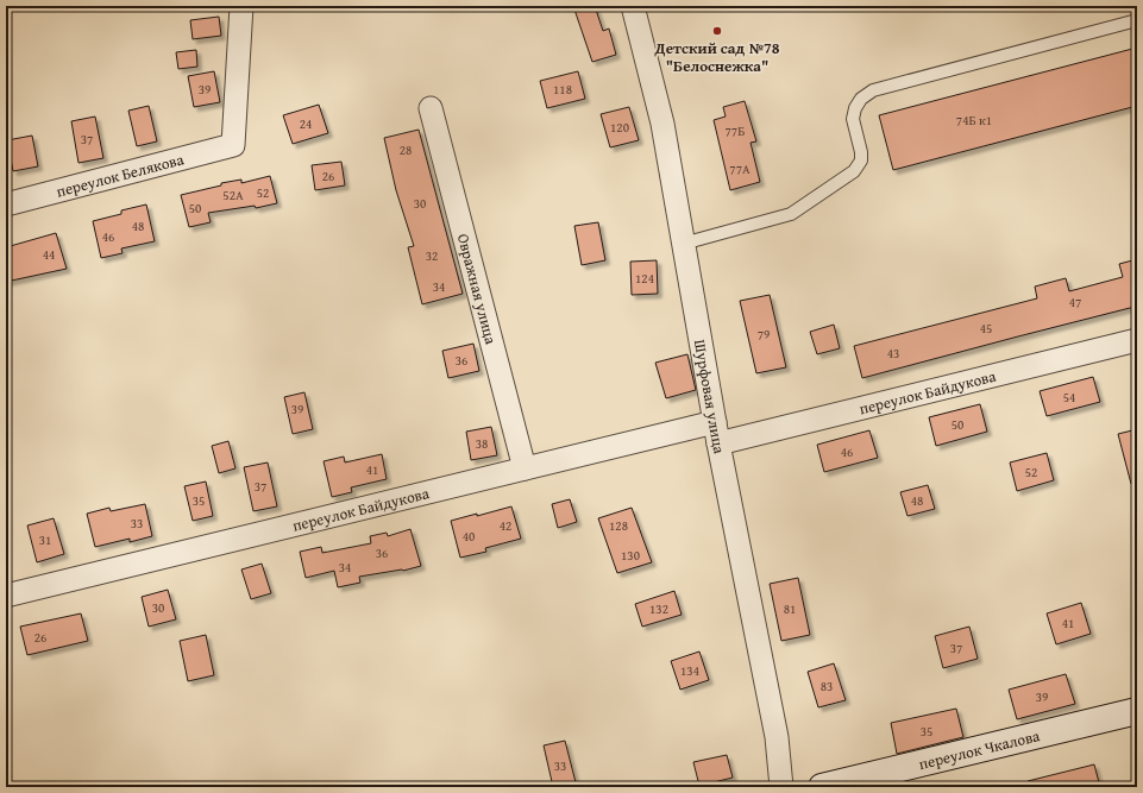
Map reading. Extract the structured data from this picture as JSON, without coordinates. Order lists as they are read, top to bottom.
{
  "streets": {
    "street": [
      "переулок Белякова",
      "Овражная улица",
      "переулок Байдукова",
      "Шурфовая улица",
      "переулок Чкалова"
    ]
  },
  "crossings": [
    ["Овражная улица", "переулок Байдукова"],
    ["переулок Байдукова", "Шурфовая улица"]
  ],
  "places": ["Детский сад №78 \"Белоснежка\""],
  "house_numbers": [
    "39",
    "118",
    "74Б к1",
    "24",
    "120",
    "77Б",
    "37",
    "28",
    "77А",
    "26",
    "52",
    "52А",
    "30",
    "50",
    "48",
    "46",
    "44",
    "32",
    "124",
    "34",
    "47",
    "45",
    "79",
    "43",
    "36",
    "54",
    "39",
    "50",
    "38",
    "46",
    "41",
    "52",
    "37",
    "35",
    "48",
    "33",
    "42",
    "128",
    "40",
    "31",
    "36",
    "130",
    "34",
    "30",
    "132",
    "81",
    "41",
    "26",
    "37",
    "134",
    "83",
    "39",
    "35",
    "33"
  ]
}
